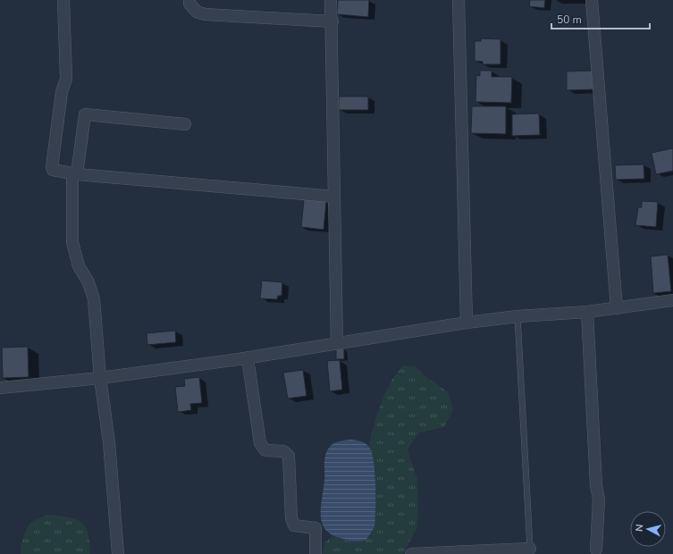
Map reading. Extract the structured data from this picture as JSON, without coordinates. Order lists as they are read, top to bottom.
{
  "scale_bar": "50 m",
  "north": "left"
}
